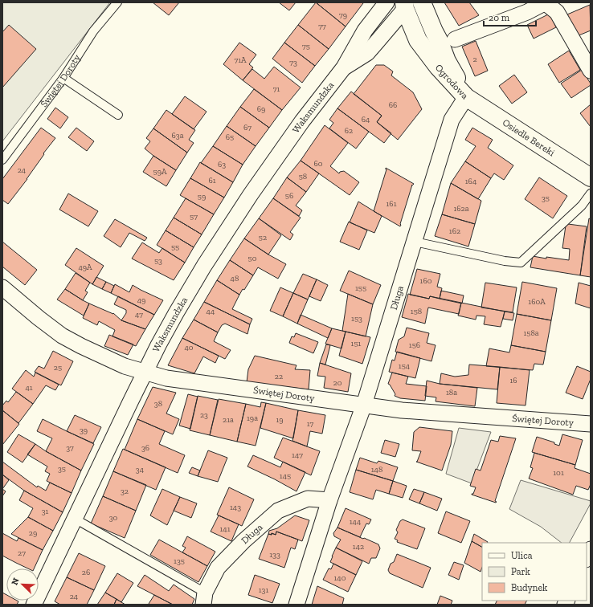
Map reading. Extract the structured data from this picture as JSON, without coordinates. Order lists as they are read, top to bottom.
{
  "streets": {
    "street": [
      "Ogrodowa",
      "Świętej Doroty",
      "Waksmundzka",
      "Osiedle Bereki",
      "Długa"
    ]
  },
  "crossings": [
    ["Ogrodowa", "Waksmundzka"],
    ["Ogrodowa", "Osiedle Bereki"],
    ["Ogrodowa", "Długa"],
    ["Świętej Doroty", "Waksmundzka"],
    ["Świętej Doroty", "Długa"],
    ["Osiedle Bereki", "Długa"]
  ],
  "house_numbers": [
    "79",
    "77",
    "75",
    "2",
    "71A",
    "73",
    "71",
    "66",
    "69",
    "64",
    "67",
    "62",
    "63a",
    "65",
    "60",
    "63",
    "24",
    "59A",
    "58",
    "61",
    "164",
    "56",
    "59",
    "35",
    "161",
    "162a",
    "57",
    "162",
    "52",
    "55",
    "50",
    "53",
    "49A",
    "48",
    "160",
    "155",
    "49",
    "160A",
    "44",
    "158",
    "47",
    "153",
    "158a",
    "151",
    "156",
    "40",
    "154",
    "25",
    "22",
    "16",
    "20",
    "41",
    "18a",
    "38",
    "23",
    "19a",
    "21a",
    "19",
    "17",
    "39",
    "37",
    "36",
    "147",
    "35",
    "34",
    "148",
    "101",
    "145",
    "32",
    "143",
    "31",
    "30",
    "144",
    "141",
    "29",
    "142",
    "27",
    "133",
    "135",
    "26",
    "140",
    "131",
    "24"
  ],
  "legend": ["Ulica", "Park", "Budynek"],
  "scale_bar": "20 m",
  "north": "top left"
}
